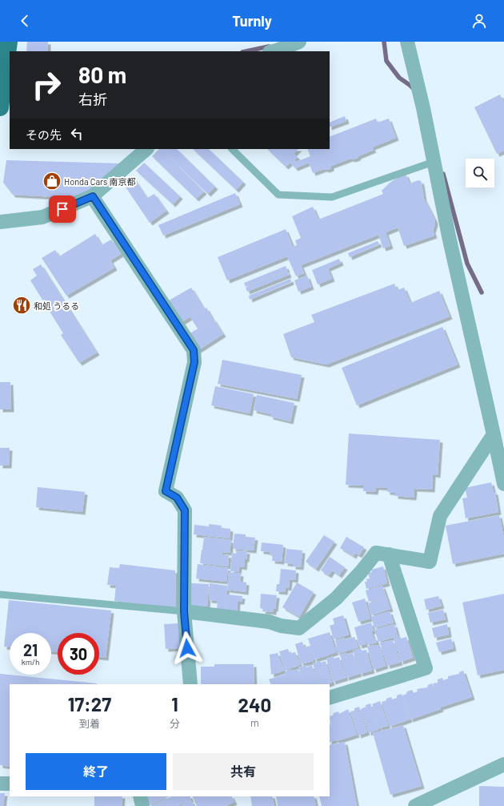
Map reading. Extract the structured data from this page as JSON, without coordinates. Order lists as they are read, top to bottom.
{
  "places": {
    "shop": ["Honda Cars 南京都"],
    "restaurant": ["和処 うるる"]
  },
  "page": {
    "header": "Turnly",
    "turn": ["80 m", "右折"],
    "then": "その先",
    "speed": "21 km/h",
    "limit": "30",
    "eta": [
      "17:27",
      "到着",
      "1",
      "分",
      "240",
      "m"
    ],
    "buttons": ["終了", "共有"]
  }
}
